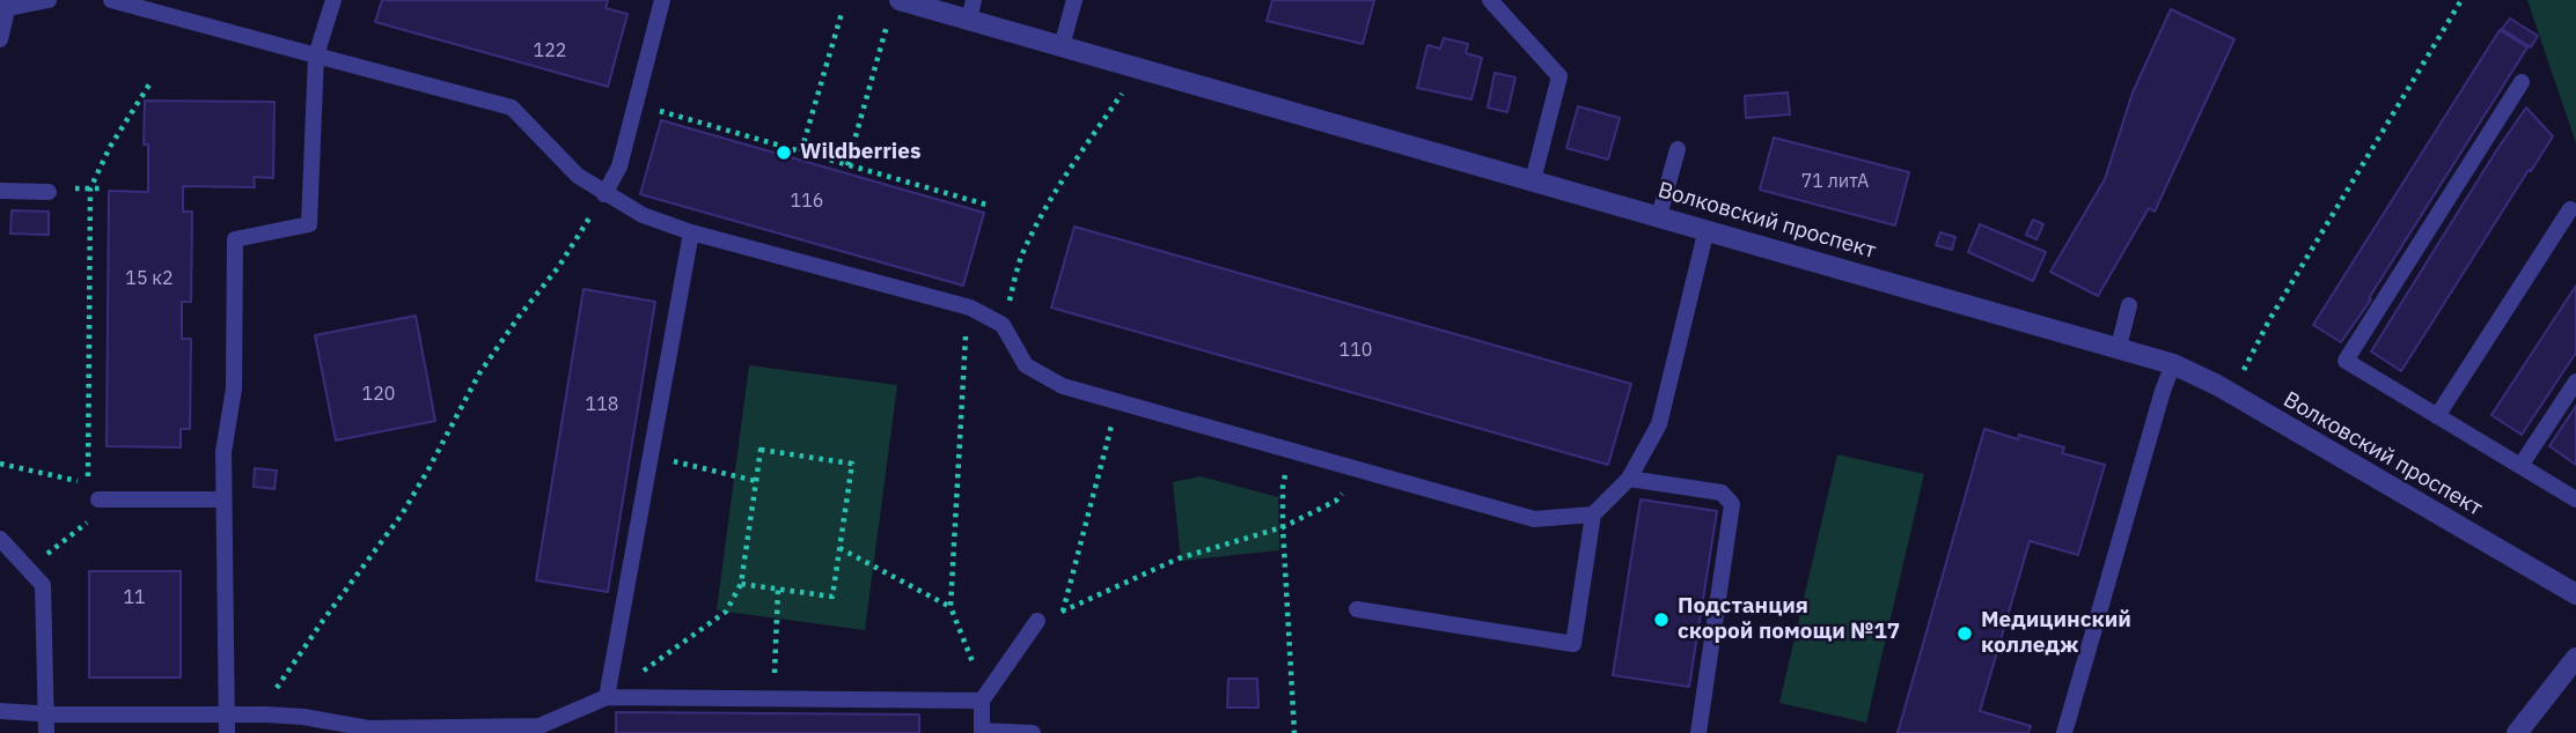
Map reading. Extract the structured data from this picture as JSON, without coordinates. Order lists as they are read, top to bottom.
{
  "streets": {
    "street": ["Волковский проспект"]
  },
  "places": ["Wildberries", "Подстанция скорой помощи №17", "Медицинский колледж"],
  "house_numbers": [
    "122",
    "71 литА",
    "116",
    "15 к2",
    "110",
    "120",
    "118",
    "11"
  ]
}
